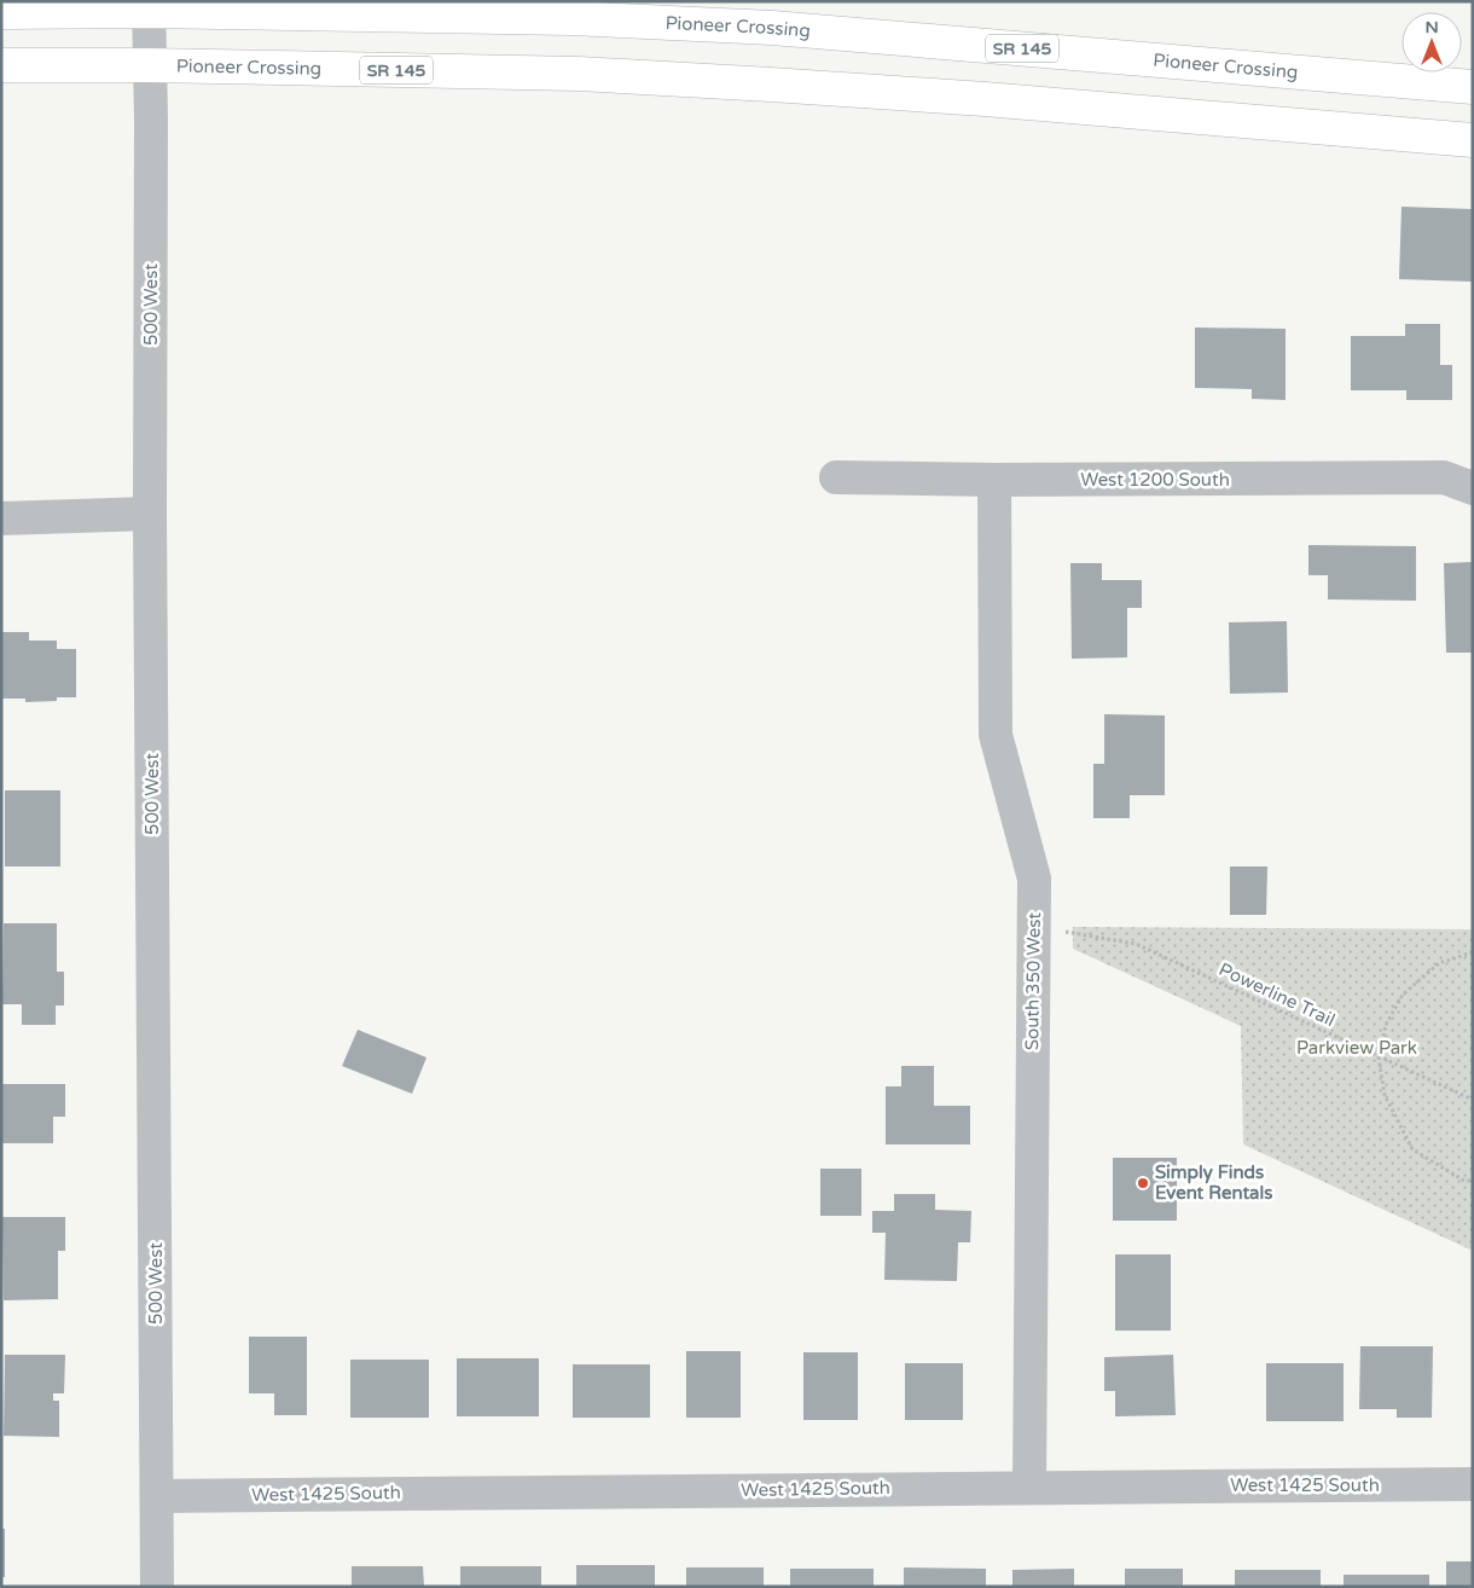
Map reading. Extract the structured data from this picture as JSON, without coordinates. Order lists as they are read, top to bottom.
{
  "streets": {
    "highway": ["Pioneer Crossing", "SR 145"],
    "street": [
      "500 West",
      "West 1200 South",
      "South 350 West",
      "West 1425 South"
    ],
    "path": ["Powerline Trail"]
  },
  "crossings": [
    ["Pioneer Crossing", "500 West"],
    ["500 West", "West 1425 South"],
    ["West 1200 South", "South 350 West"],
    ["South 350 West", "West 1425 South"]
  ],
  "parks": ["Parkview Park"],
  "places": ["Simply Finds Event Rentals"],
  "north": "top"
}
